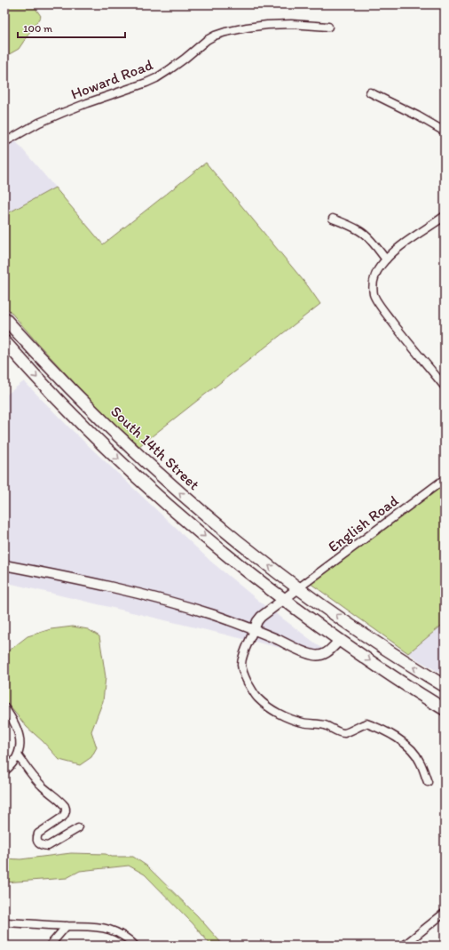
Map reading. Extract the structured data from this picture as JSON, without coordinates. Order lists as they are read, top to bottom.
{
  "streets": {
    "highway": ["South 14th Street"],
    "street": ["Howard Road", "English Road"]
  },
  "crossings": [
    ["South 14th Street", "English Road"]
  ],
  "scale_bar": "100 m"
}
